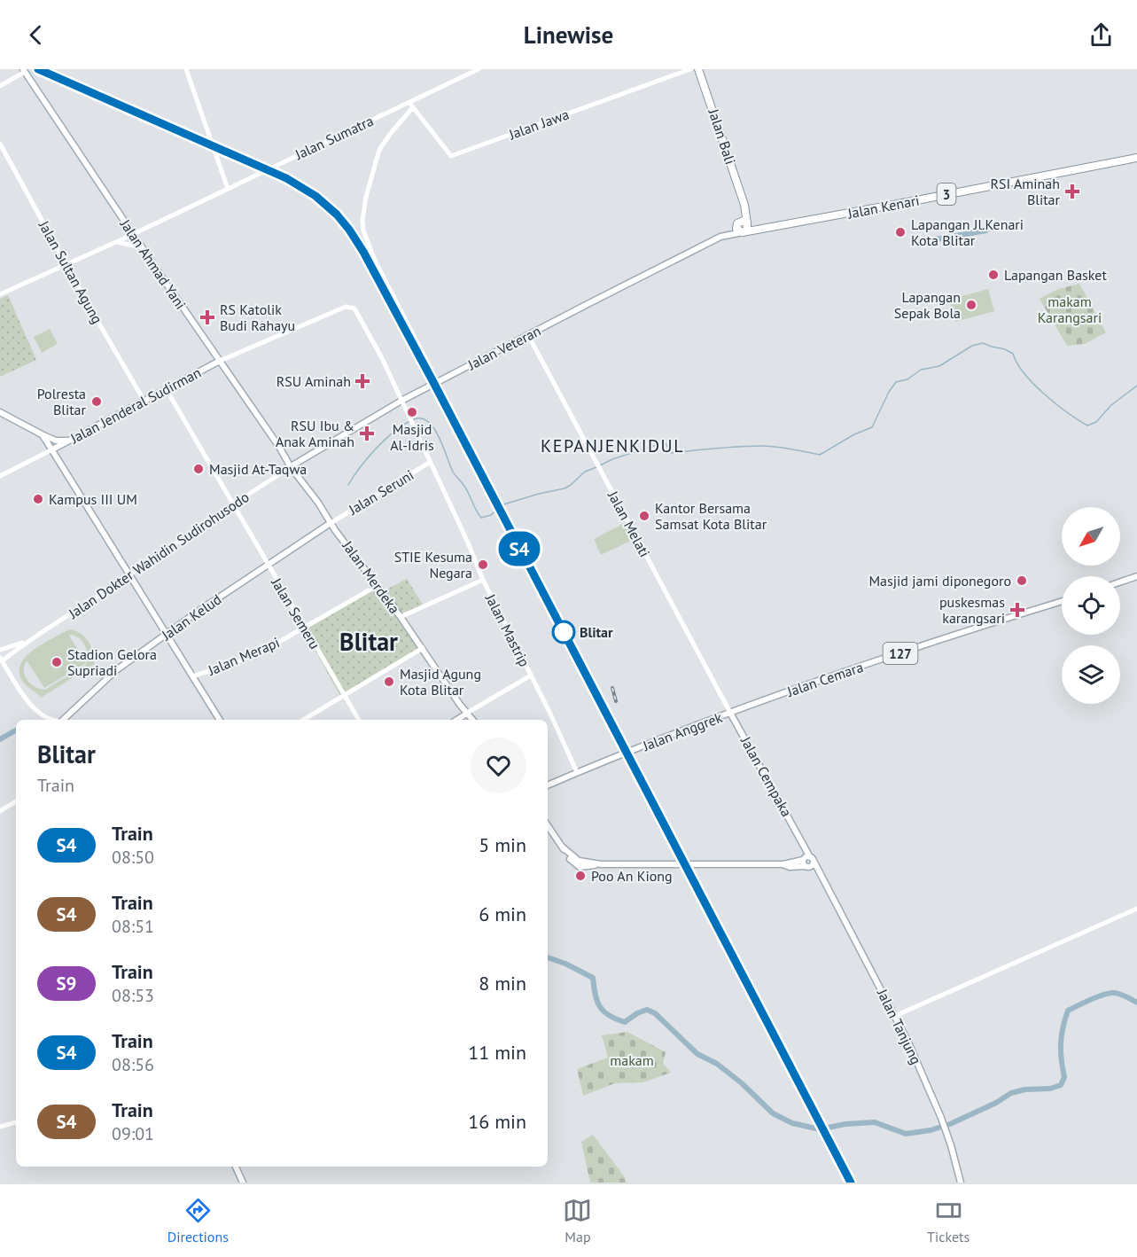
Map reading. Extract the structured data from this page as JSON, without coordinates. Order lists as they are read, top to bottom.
{
  "streets": {
    "highway": ["Jalan Bali", "3", "Jalan Kenari"],
    "main road": [
      "Jalan Jawa",
      "Jalan Sumatra",
      "Jalan Ahmad Yani",
      "Jalan Sultan Agung",
      "Jalan Veteran",
      "Jalan Jenderal Sudirman",
      "Jalan Seruni",
      "Jalan Melati",
      "Jalan Dokter Wahidin Sudirohusodo",
      "Jalan Merdeka",
      "Jalan Semeru",
      "Jalan Kelud",
      "Jalan Mastrip",
      "127",
      "Jalan Merapi",
      "Jalan Cemara",
      "Jalan Anggrek",
      "Jalan Cempaka",
      "Jalan Tanjung"
    ]
  },
  "crossings": [
    ["Jalan Jawa", "Jalan Sumatra"],
    ["Jalan Bali", "3"],
    ["Jalan Bali", "Jalan Veteran"],
    ["Jalan Sumatra", "Jalan Ahmad Yani"],
    ["Jalan Sumatra", "Jalan Sultan Agung"],
    ["3", "Jalan Kenari"],
    ["3", "Jalan Veteran"],
    ["Jalan Ahmad Yani", "Jalan Veteran"],
    ["Jalan Ahmad Yani", "Jalan Jenderal Sudirman"],
    ["Jalan Ahmad Yani", "Jalan Dokter Wahidin Sudirohusodo"],
    ["Jalan Ahmad Yani", "Jalan Merdeka"],
    ["Jalan Ahmad Yani", "Jalan Mastrip"],
    ["Jalan Sultan Agung", "Jalan Jenderal Sudirman"],
    ["Jalan Veteran", "Jalan Melati"],
    ["Jalan Veteran", "Jalan Dokter Wahidin Sudirohusodo"],
    ["Jalan Veteran", "Jalan Merdeka"],
    ["Jalan Veteran", "Jalan Mastrip"],
    ["Jalan Jenderal Sudirman", "Jalan Semeru"],
    ["Jalan Jenderal Sudirman", "Jalan Mastrip"],
    ["Jalan Seruni", "Jalan Merdeka"],
    ["Jalan Seruni", "Jalan Kelud"],
    ["Jalan Seruni", "Jalan Mastrip"],
    ["Jalan Melati", "Jalan Cemara"],
    ["Jalan Melati", "Jalan Anggrek"],
    ["Jalan Melati", "Jalan Cempaka"],
    ["Jalan Dokter Wahidin Sudirohusodo", "Jalan Merdeka"],
    ["Jalan Dokter Wahidin Sudirohusodo", "Jalan Semeru"],
    ["Jalan Merdeka", "Jalan Kelud"],
    ["Jalan Merdeka", "Jalan Merapi"],
    ["Jalan Semeru", "Jalan Kelud"],
    ["Jalan Semeru", "Jalan Merapi"],
    ["Jalan Mastrip", "Jalan Anggrek"],
    ["Jalan Cemara", "Jalan Anggrek"],
    ["Jalan Cemara", "Jalan Cempaka"],
    ["Jalan Anggrek", "Jalan Cempaka"],
    ["Jalan Cempaka", "Jalan Tanjung"]
  ],
  "districts": ["KEPANJENKIDUL", "Blitar"],
  "parks": ["makam Karangsari", "makam"],
  "places": {
    "health": [
      "RSI Aminah Blitar",
      "RS Katolik Budi Rahayu",
      "RSU Aminah",
      "RSU Ibu & Anak Aminah",
      "puskesmas karangsari"
    ],
    "other": [
      "Lapangan Jl.Kenari Kota Blitar",
      "Lapangan Basket",
      "Lapangan Sepak Bola",
      "Polresta Blitar",
      "Masjid Al-Idris",
      "Masjid At-Taqwa",
      "Kampus III UM",
      "Kantor Bersama Samsat Kota Blitar",
      "STIE Kesuma Negara",
      "Masjid jami diponegoro",
      "Blitar",
      "Stadion Gelora Supriadi",
      "Masjid Agung Kota Blitar",
      "Poo An Kiong"
    ]
  },
  "north": "bottom left",
  "page": {
    "header": "Linewise",
    "on_map": "S4",
    "heading": ["Blitar", "Train"],
    "list": [
      {
        "mark": "S4",
        "name": "Train",
        "note": "08:50",
        "value": "5 min"
      },
      {
        "mark": "S4",
        "name": "Train",
        "note": "08:51",
        "value": "6 min"
      },
      {
        "mark": "S9",
        "name": "Train",
        "note": "08:53",
        "value": "8 min"
      },
      {
        "mark": "S4",
        "name": "Train",
        "note": "08:56",
        "value": "11 min"
      },
      {
        "mark": "S4",
        "name": "Train",
        "note": "09:01",
        "value": "16 min"
      }
    ],
    "tabs": ["Directions", "Map", "Tickets"]
  }
}
